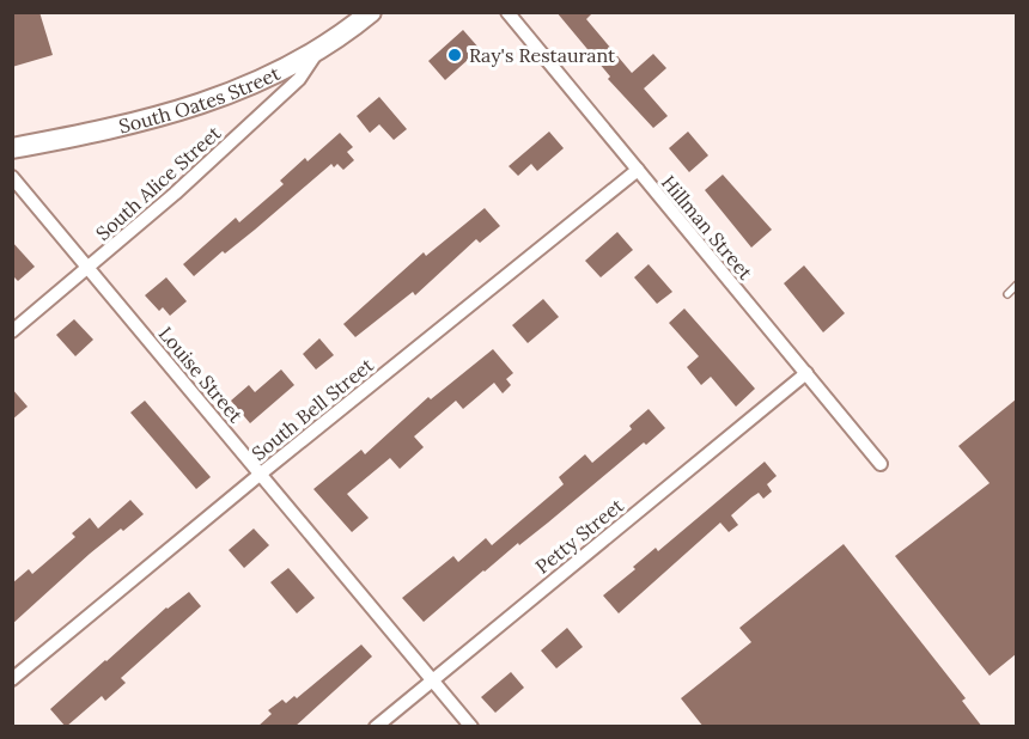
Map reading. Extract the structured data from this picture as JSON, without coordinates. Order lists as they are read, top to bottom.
{
  "streets": {
    "main road": ["South Oates Street"],
    "street": [
      "South Alice Street",
      "Hillman Street",
      "Louise Street",
      "South Bell Street",
      "Petty Street"
    ]
  },
  "crossings": [
    ["South Oates Street", "South Alice Street"],
    ["South Alice Street", "Louise Street"],
    ["Hillman Street", "South Bell Street"],
    ["Hillman Street", "Petty Street"],
    ["Louise Street", "South Bell Street"],
    ["Louise Street", "Petty Street"]
  ],
  "places": ["Ray's Restaurant"]
}
